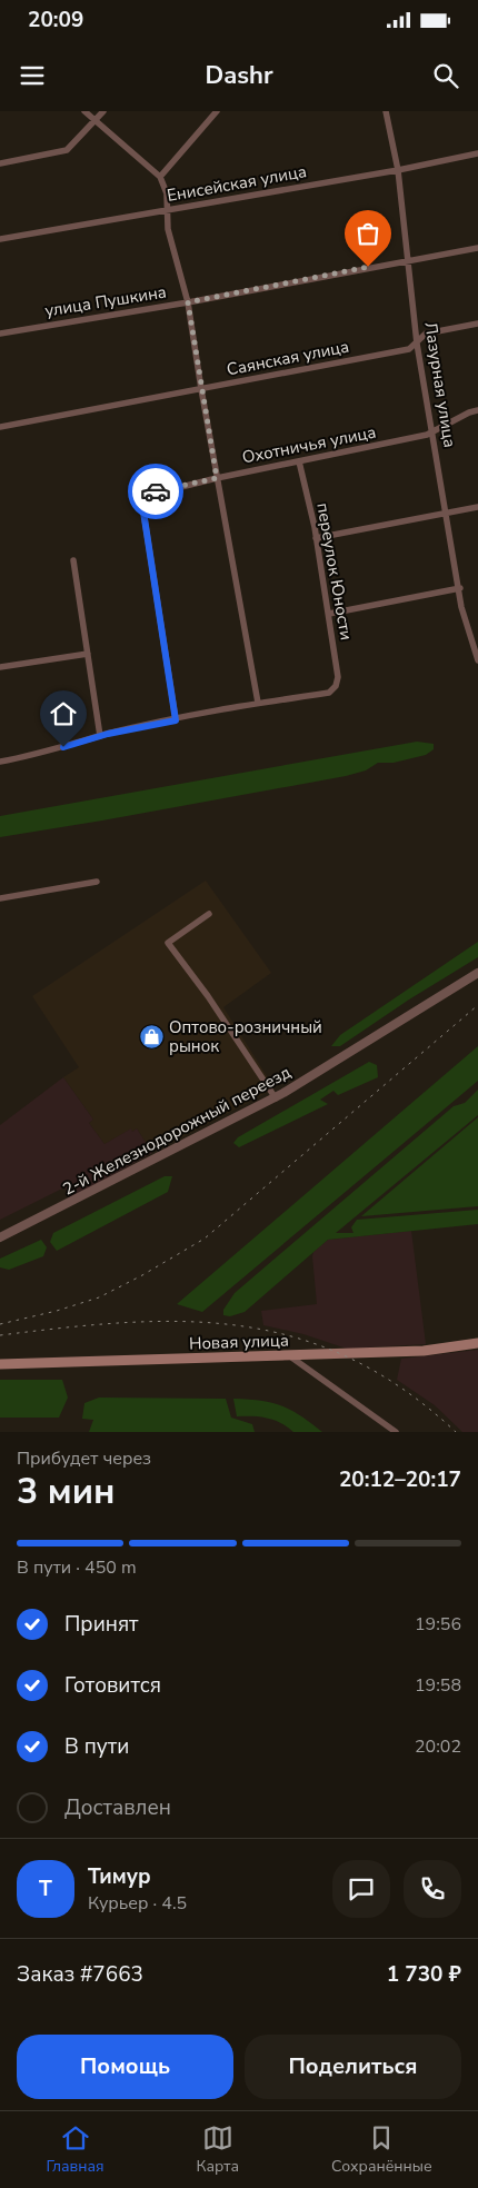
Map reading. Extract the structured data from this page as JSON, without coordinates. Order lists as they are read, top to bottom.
{
  "streets": {
    "main road": ["Новая улица"],
    "street": [
      "Енисейская улица",
      "улица Пушкина",
      "Саянская улица",
      "Лазурная улица",
      "Охотничья улица",
      "переулок Юности",
      "2-й Железнодорожный переезд"
    ]
  },
  "crossings": [
    ["Енисейская улица", "Лазурная улица"],
    ["улица Пушкина", "Лазурная улица"],
    ["Саянская улица", "Лазурная улица"],
    ["Лазурная улица", "Охотничья улица"],
    ["Охотничья улица", "переулок Юности"]
  ],
  "places": {
    "shop": ["Оптово-розничный рынок"]
  },
  "page": {
    "status": "20:09",
    "header": "Dashr",
    "heading": ["3 мин", "Прибудет через", "20:12–20:17"],
    "panel": [
      "Тимур",
      "Курьер · 4.5",
      "Заказ #7663",
      "1 730 ₽"
    ],
    "bar": "В пути · 450 m",
    "list": [
      ["Принят", "19:56"],
      ["Готовится", "19:58"],
      ["В пути", "20:02"],
      "Доставлен"
    ],
    "round": "Т",
    "buttons": ["Помощь", "Поделиться"],
    "tabs": ["Главная", "Карта", "Сохранённые"]
  }
}
